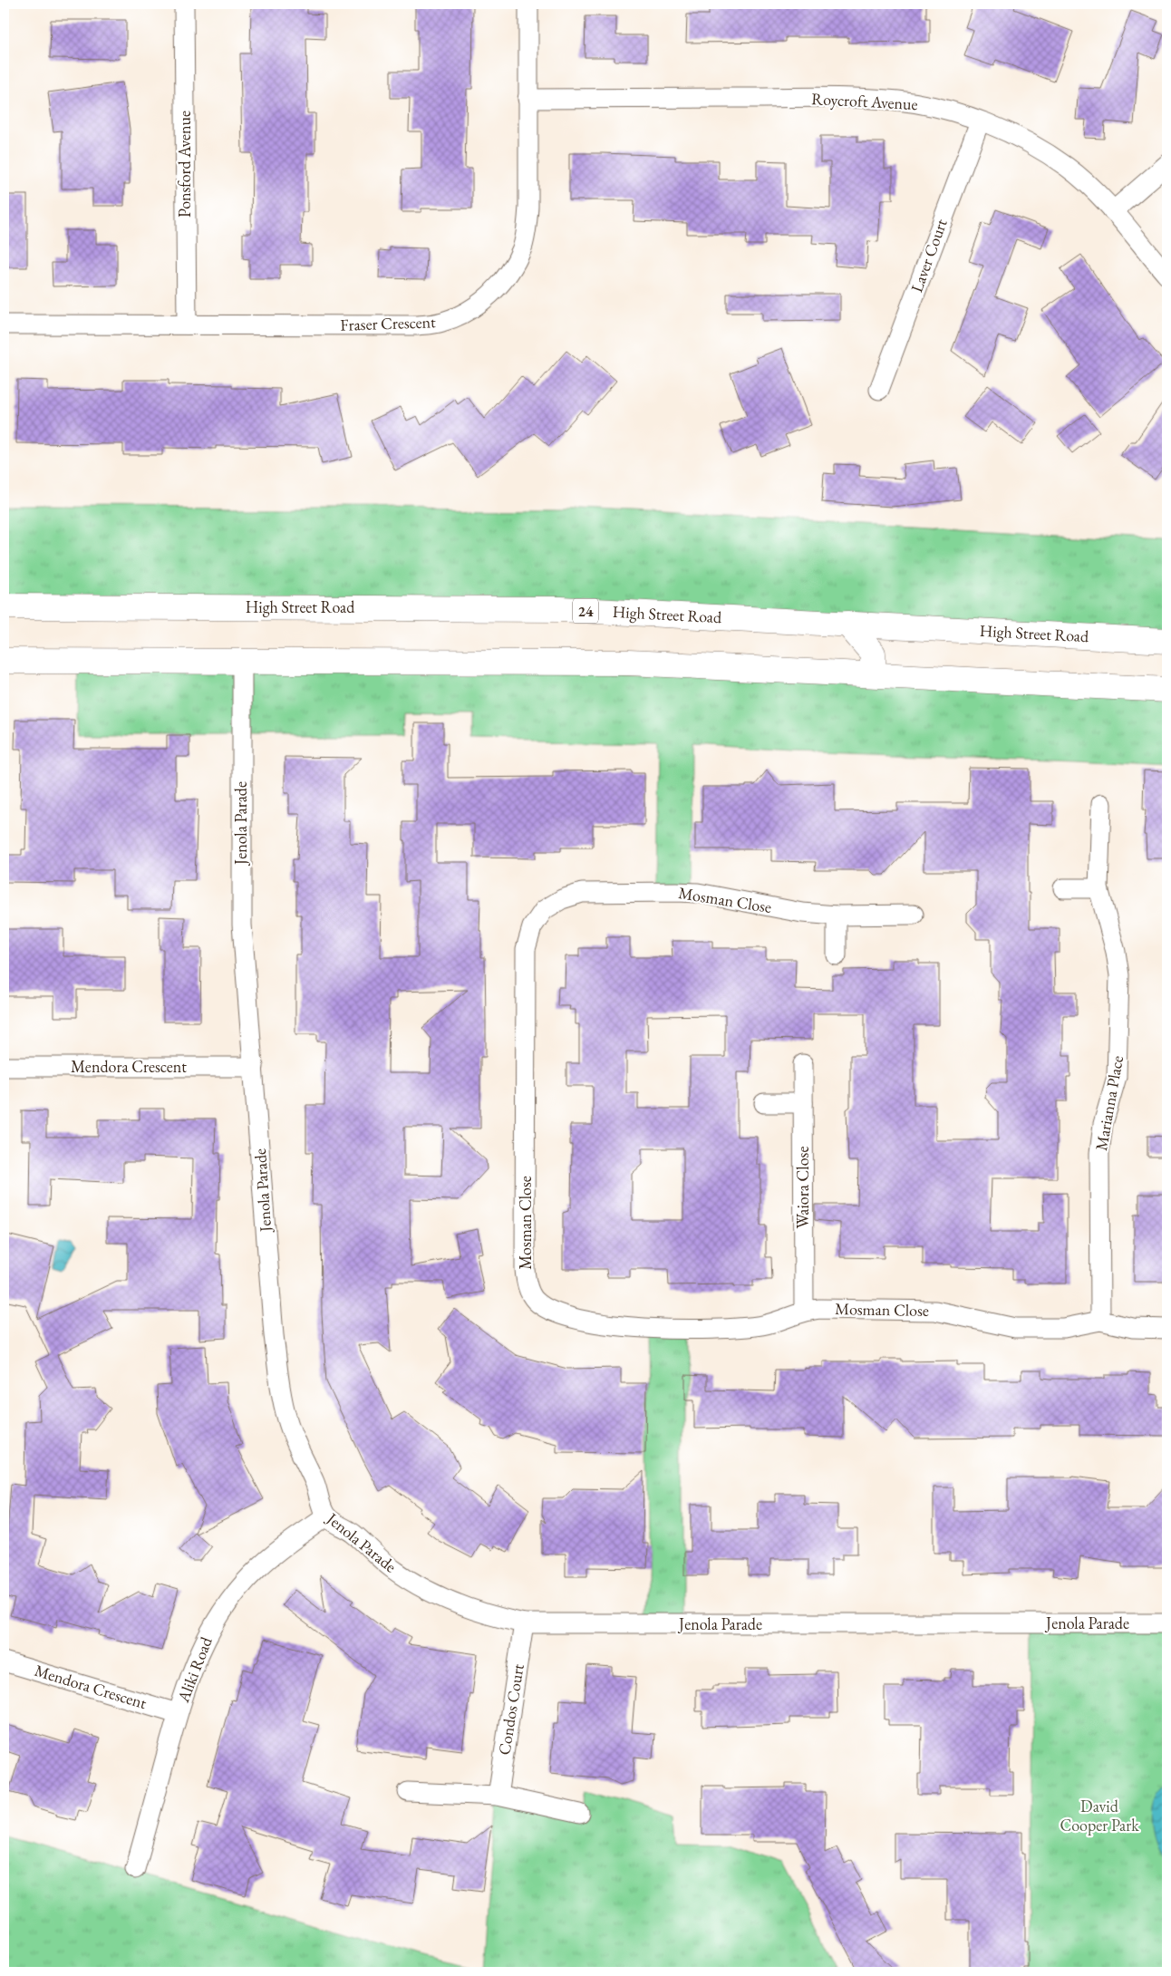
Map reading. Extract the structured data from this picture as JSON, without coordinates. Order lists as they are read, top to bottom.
{
  "streets": {
    "main road": ["High Street Road", "24"],
    "street": [
      "Roycroft Avenue",
      "Ponsford Avenue",
      "Laver Court",
      "Fraser Crescent",
      "Jenola Parade",
      "Mosman Close",
      "Mendora Crescent",
      "Marianna Place",
      "Waiora Close",
      "Aliki Road",
      "Condos Court"
    ]
  },
  "crossings": [
    ["Roycroft Avenue", "Laver Court"],
    ["Roycroft Avenue", "Fraser Crescent"],
    ["Ponsford Avenue", "Fraser Crescent"],
    ["Jenola Parade", "Mendora Crescent"],
    ["Jenola Parade", "Aliki Road"],
    ["Jenola Parade", "Condos Court"],
    ["Mosman Close", "Marianna Place"],
    ["Mosman Close", "Waiora Close"],
    ["Mendora Crescent", "Aliki Road"]
  ],
  "parks": ["David Cooper Park"]
}
